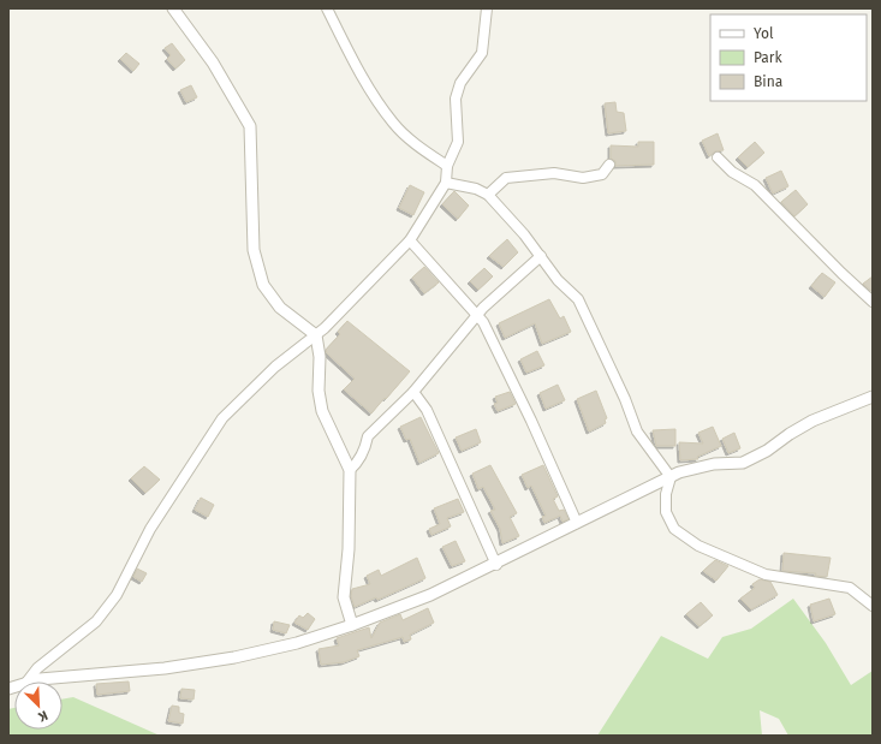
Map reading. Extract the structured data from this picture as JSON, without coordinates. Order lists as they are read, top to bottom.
{
  "legend": ["Yol", "Park", "Bina"],
  "north": "bottom right"
}
